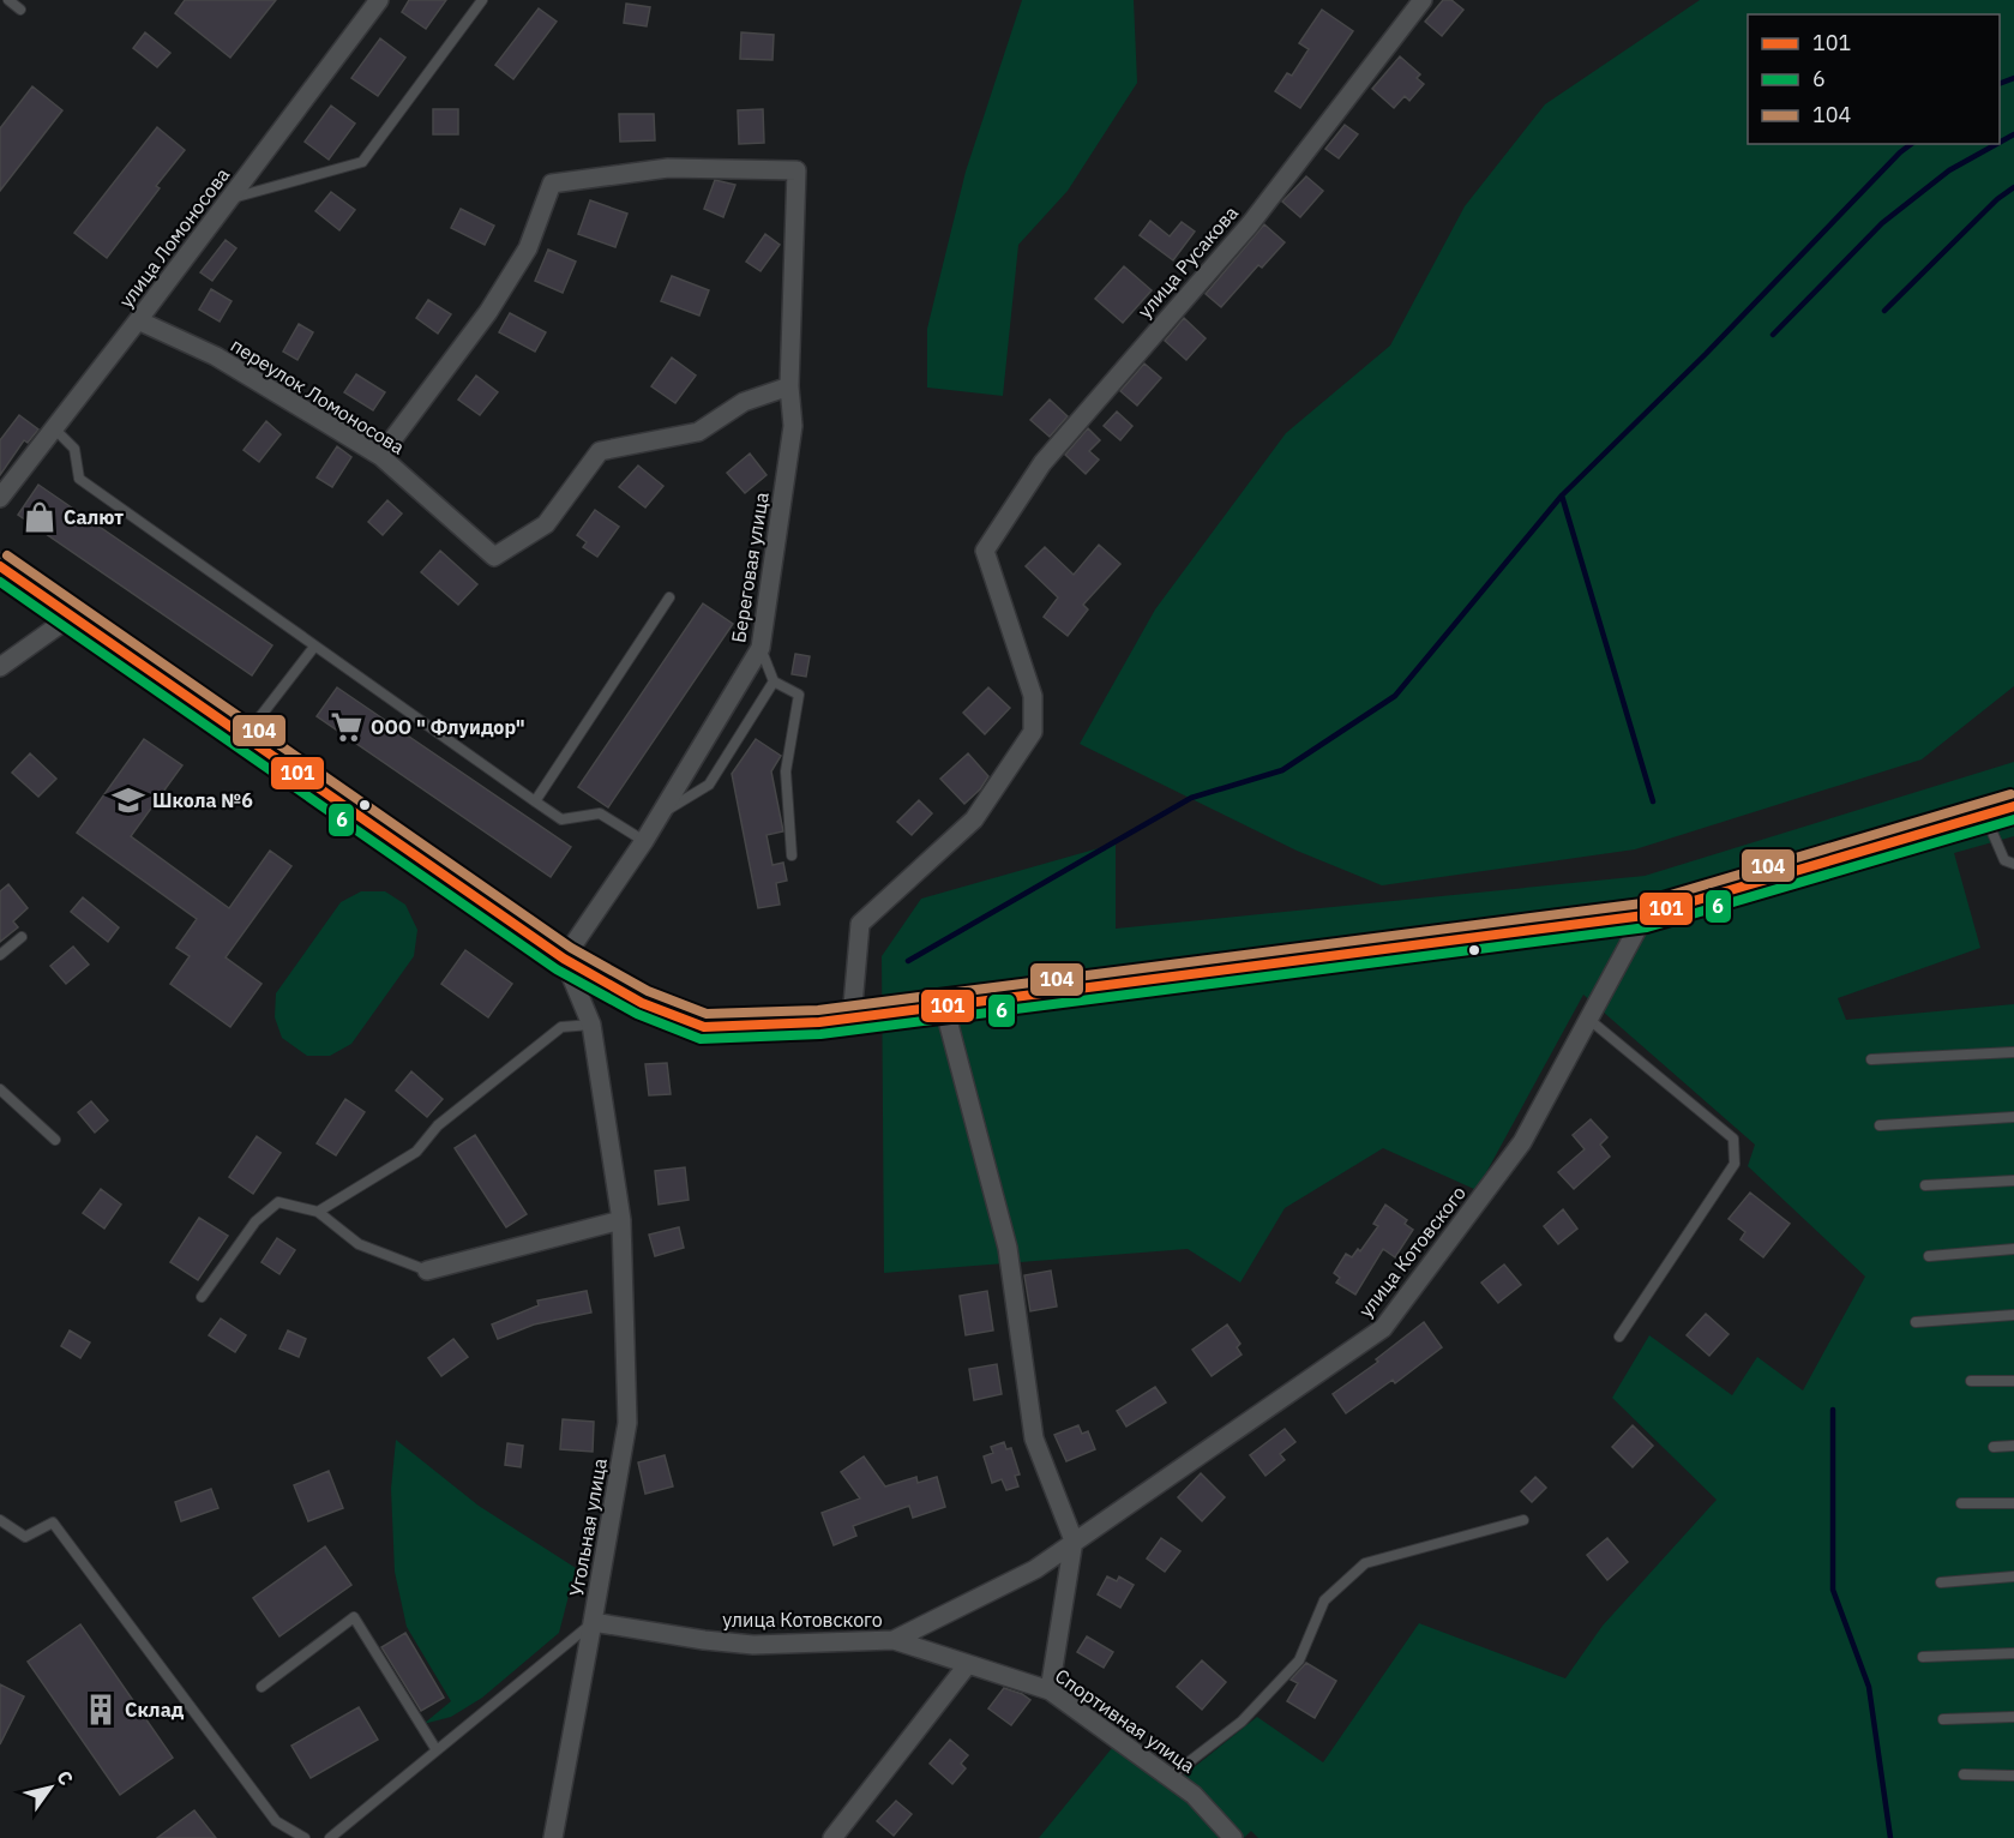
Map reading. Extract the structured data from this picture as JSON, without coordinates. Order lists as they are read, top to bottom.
{
  "streets": {
    "street": [
      "улица Ломоносова",
      "улица Русакова",
      "переулок Ломоносова",
      "Береговая улица",
      "улица Котовского",
      "Угольная улица",
      "Спортивная улица"
    ]
  },
  "crossings": [
    ["улица Ломоносова", "переулок Ломоносова"],
    ["переулок Ломоносова", "Береговая улица"],
    ["Береговая улица", "Угольная улица"],
    ["улица Котовского", "Угольная улица"],
    ["улица Котовского", "Спортивная улица"]
  ],
  "places": {
    "shop": ["Салют"],
    "supermarket": ["ООО \" Флуидор\""],
    "school or university": ["Школа №6"],
    "building": ["Склад"]
  },
  "lines": ["transit line 104", "transit line 101", "transit line 6"],
  "legend": ["101", "6", "104"],
  "north": "top right"
}
